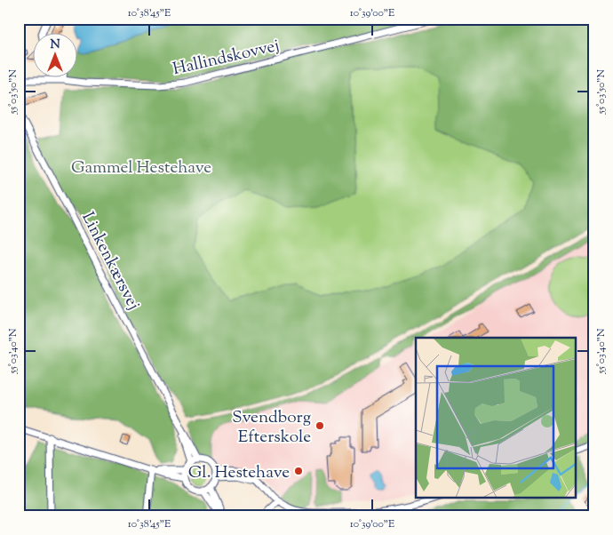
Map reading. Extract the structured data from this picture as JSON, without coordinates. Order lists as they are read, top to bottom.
{
  "streets": {
    "street": ["Hallindskovvej", "Linkenkærsvej"]
  },
  "parks": ["Gammel Hestehave"],
  "places": ["Svendborg Efterskole", "Gl. Hestehave"],
  "north": "top",
  "coordinates": [
    "10°38'45\"E",
    "10°39'00\"E",
    "55°03'50\"N",
    "55°03'40\"N"
  ]
}
